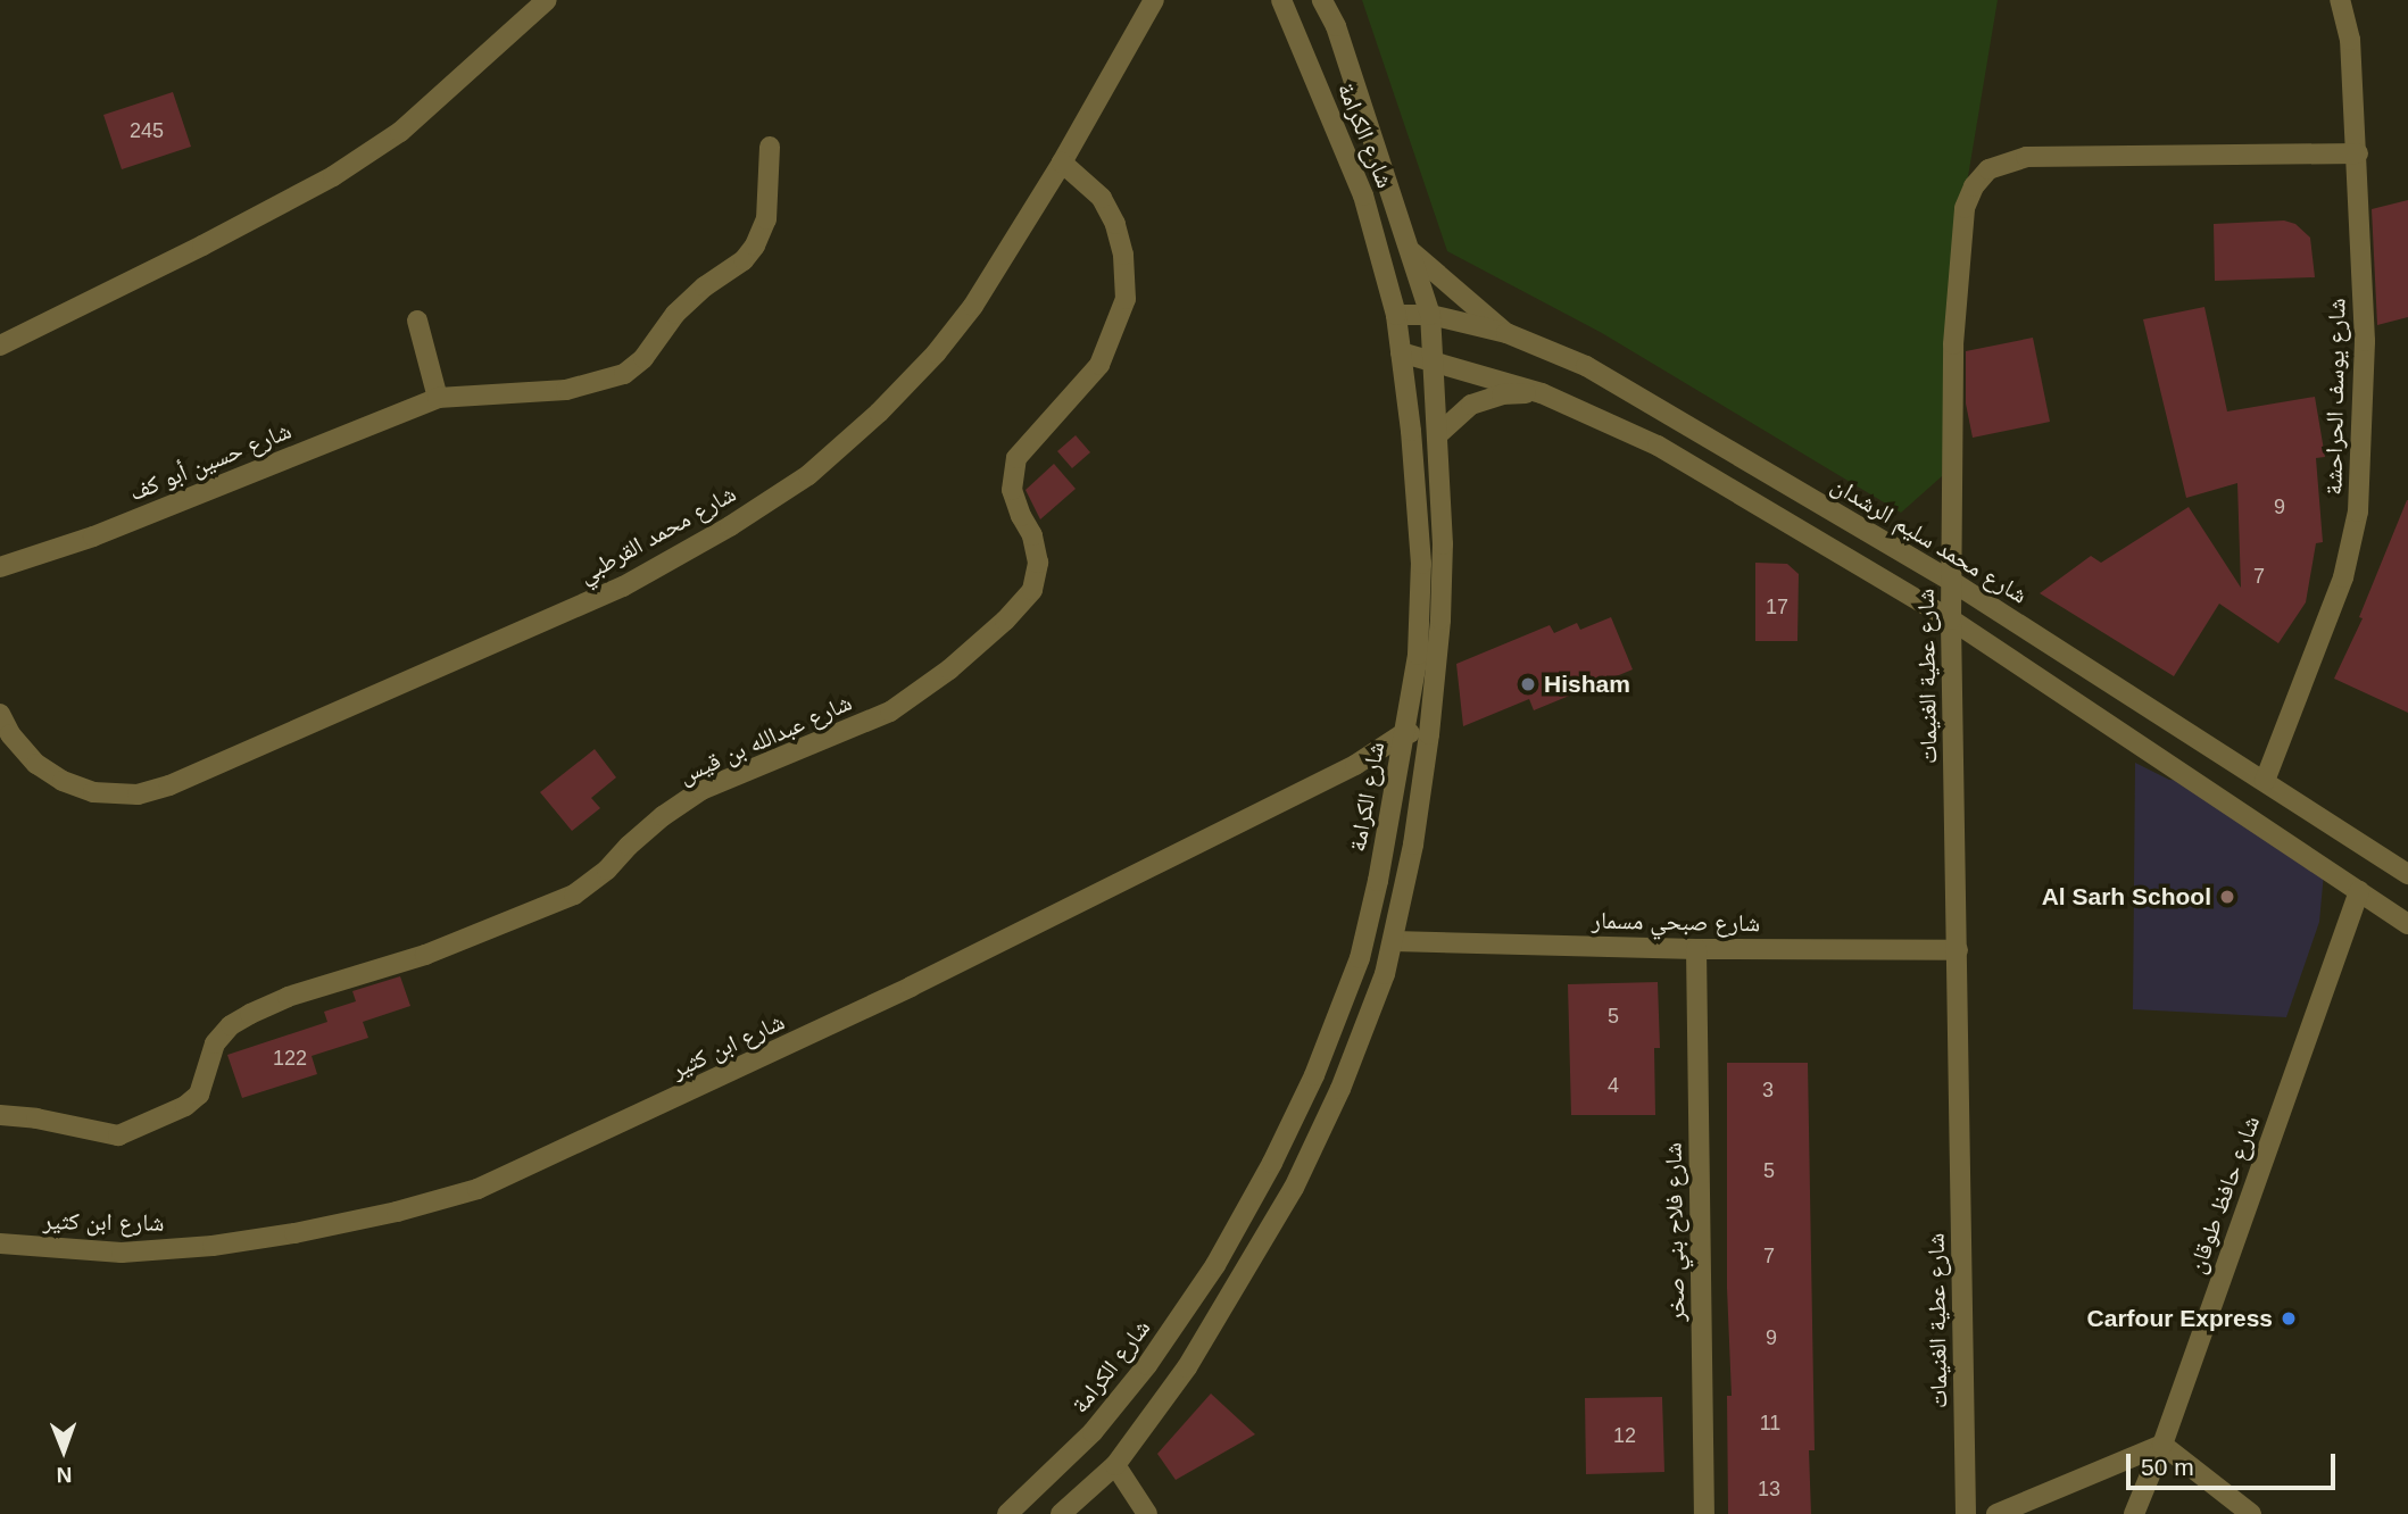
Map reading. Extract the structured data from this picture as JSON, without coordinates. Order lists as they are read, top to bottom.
{
  "streets": {
    "street": [
      "شارع الكرامة",
      "شارع يوسف الحراحشة",
      "شارع حسين أبو كف",
      "شارع محمد القرطبي",
      "شارع محمد سليم الرشدان",
      "شارع عطية الغنيمات",
      "شارع عبدالله بن قيس",
      "شارع صبحي مسمار",
      "شارع ابن كثير",
      "شارع حافظ طوقان",
      "شارع فلاح بني صخر"
    ]
  },
  "crossings": [
    ["شارع الكرامة", "شارع محمد سليم الرشدان"],
    ["شارع الكرامة", "شارع صبحي مسمار"],
    ["شارع الكرامة", "شارع ابن كثير"],
    ["شارع يوسف الحراحشة", "شارع محمد سليم الرشدان"],
    ["شارع يوسف الحراحشة", "شارع عطية الغنيمات"],
    ["شارع محمد القرطبي", "شارع عبدالله بن قيس"],
    ["شارع محمد سليم الرشدان", "شارع عطية الغنيمات"],
    ["شارع عطية الغنيمات", "شارع صبحي مسمار"],
    ["شارع صبحي مسمار", "شارع فلاح بني صخر"]
  ],
  "places": ["Hisham", "Al Sarh School", "Carfour Express"],
  "house_numbers": [
    "245",
    "9",
    "7",
    "17",
    "5",
    "122",
    "4",
    "3",
    "5",
    "7",
    "9",
    "11",
    "12",
    "13"
  ],
  "scale_bar": "50 m",
  "north": "bottom"
}
